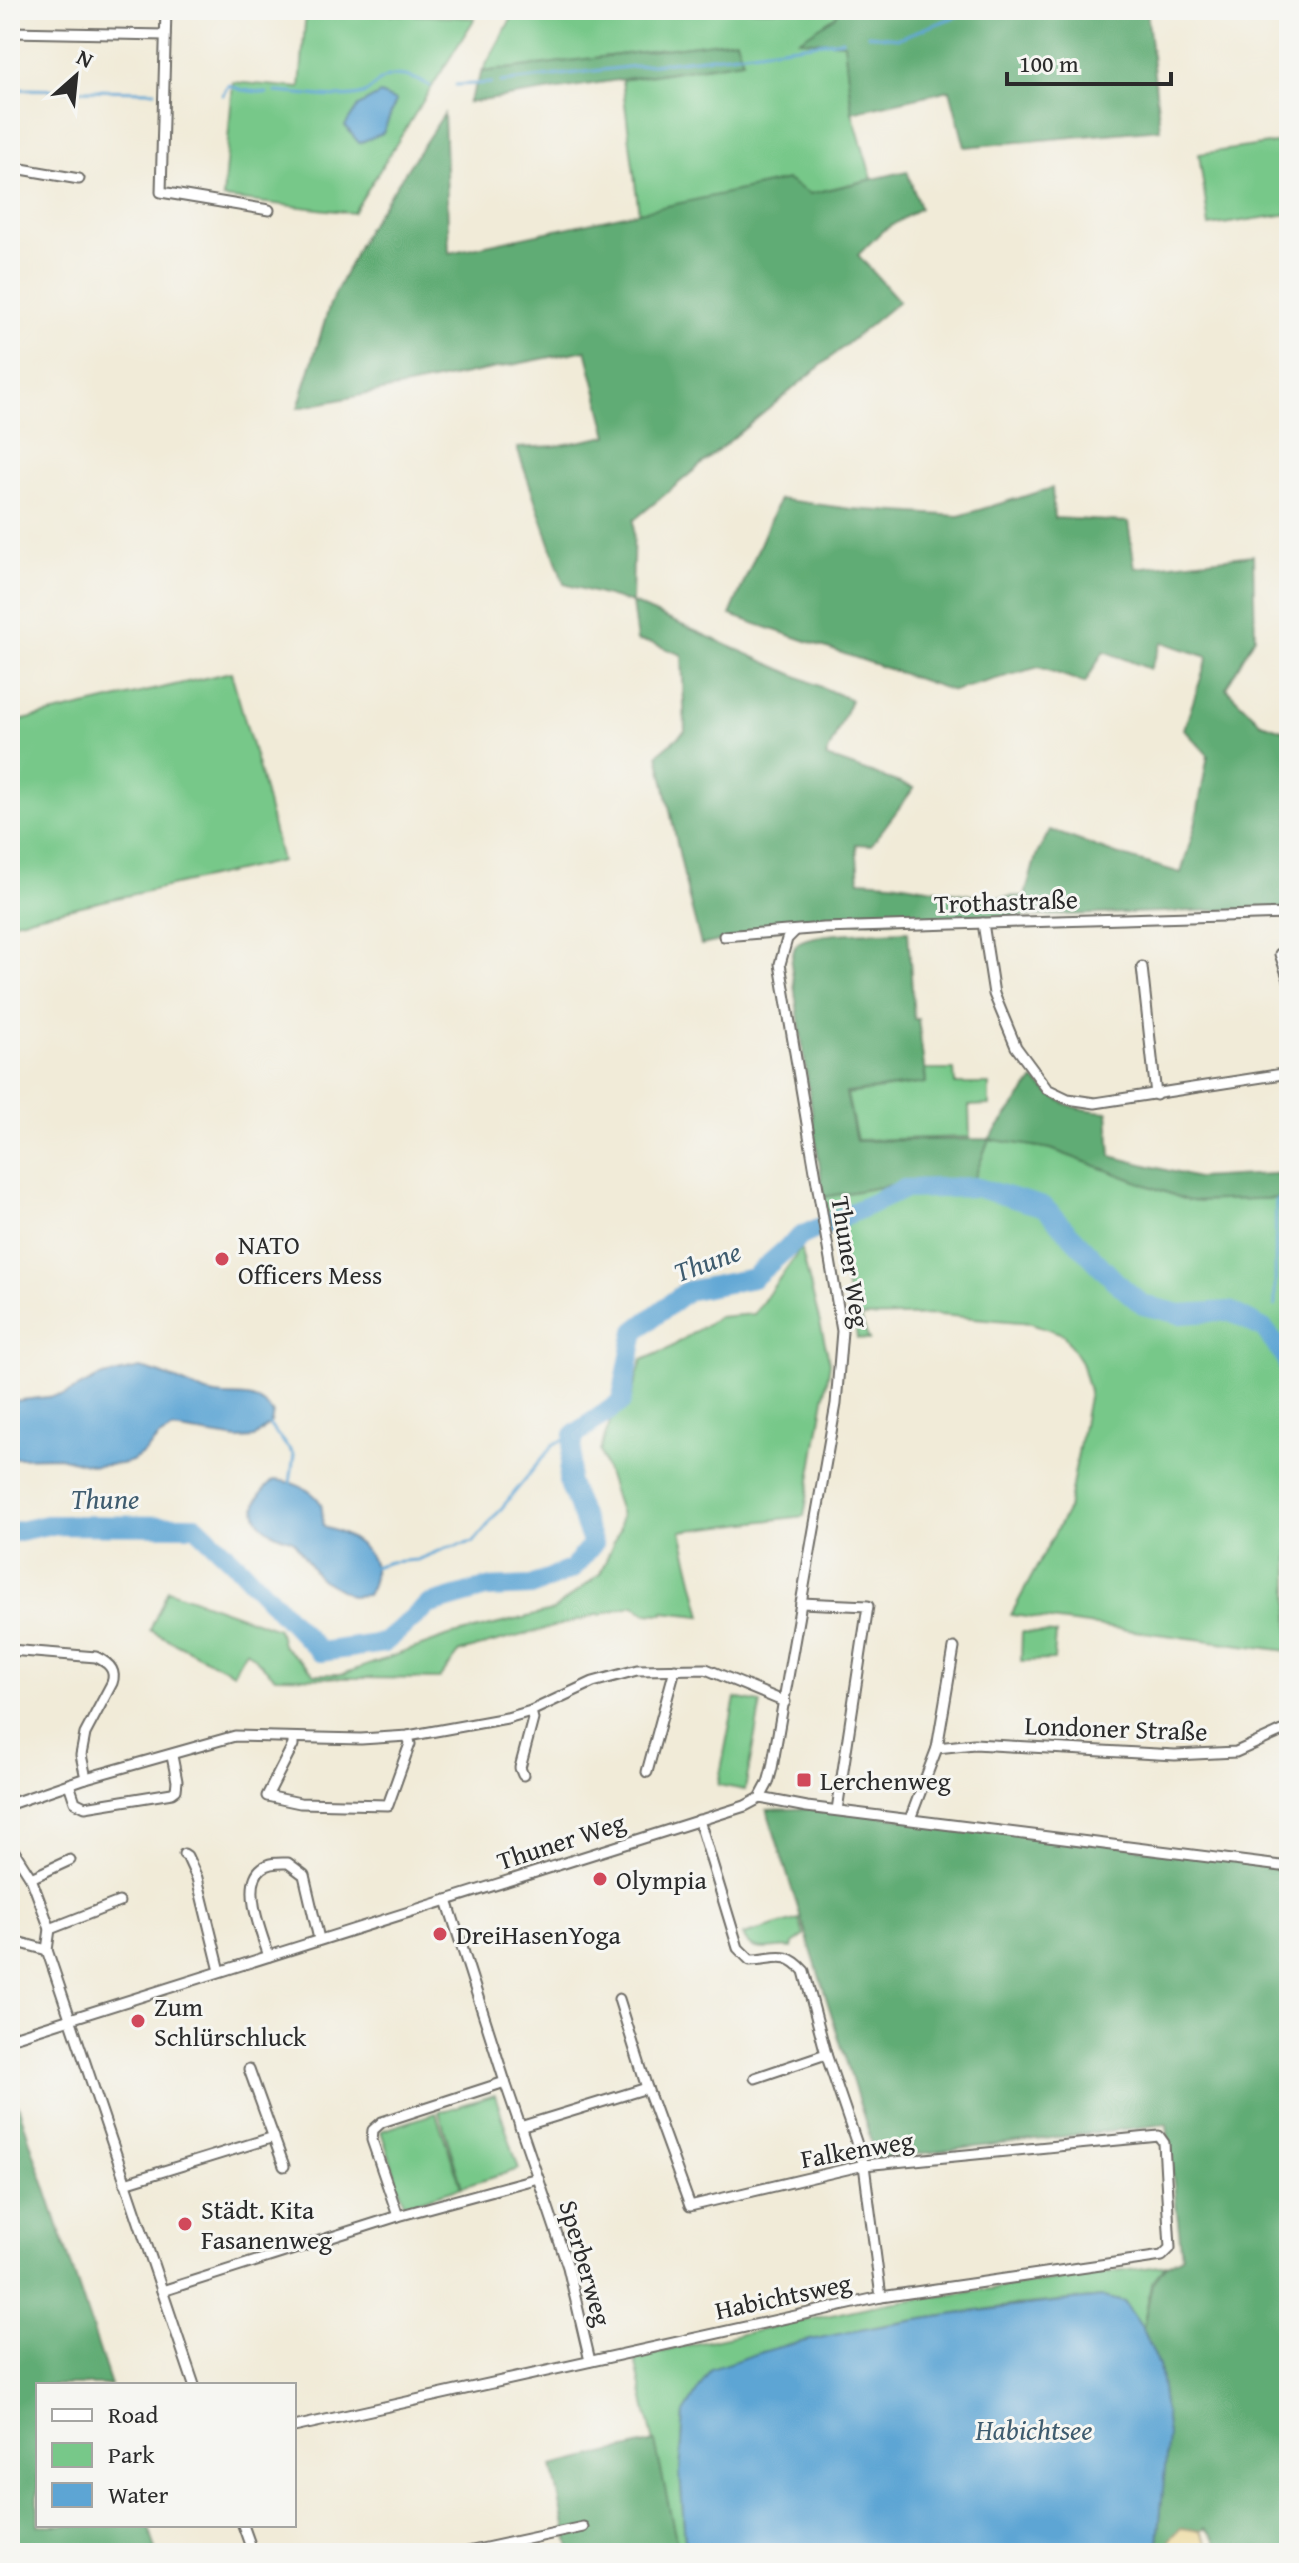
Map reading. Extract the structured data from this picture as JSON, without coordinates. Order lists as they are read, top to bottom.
{
  "streets": {
    "street": [
      "Trothastraße",
      "Thuner Weg",
      "Londoner Straße",
      "Falkenweg",
      "Sperberweg",
      "Habichtsweg"
    ]
  },
  "crossings": [
    ["Trothastraße", "Thuner Weg"],
    ["Thuner Weg", "Sperberweg"],
    ["Falkenweg", "Habichtsweg"],
    ["Sperberweg", "Habichtsweg"]
  ],
  "water": ["Thune", "Habichtsee"],
  "places": {
    "other": [
      "NATO Officers Mess",
      "Olympia",
      "DreiHasenYoga",
      "Zum Schlürschluck",
      "Städt. Kita Fasanenweg"
    ],
    "transit": ["Lerchenweg"]
  },
  "legend": ["Road", "Park", "Water"],
  "scale_bar": "100 m",
  "north": "top right"
}
